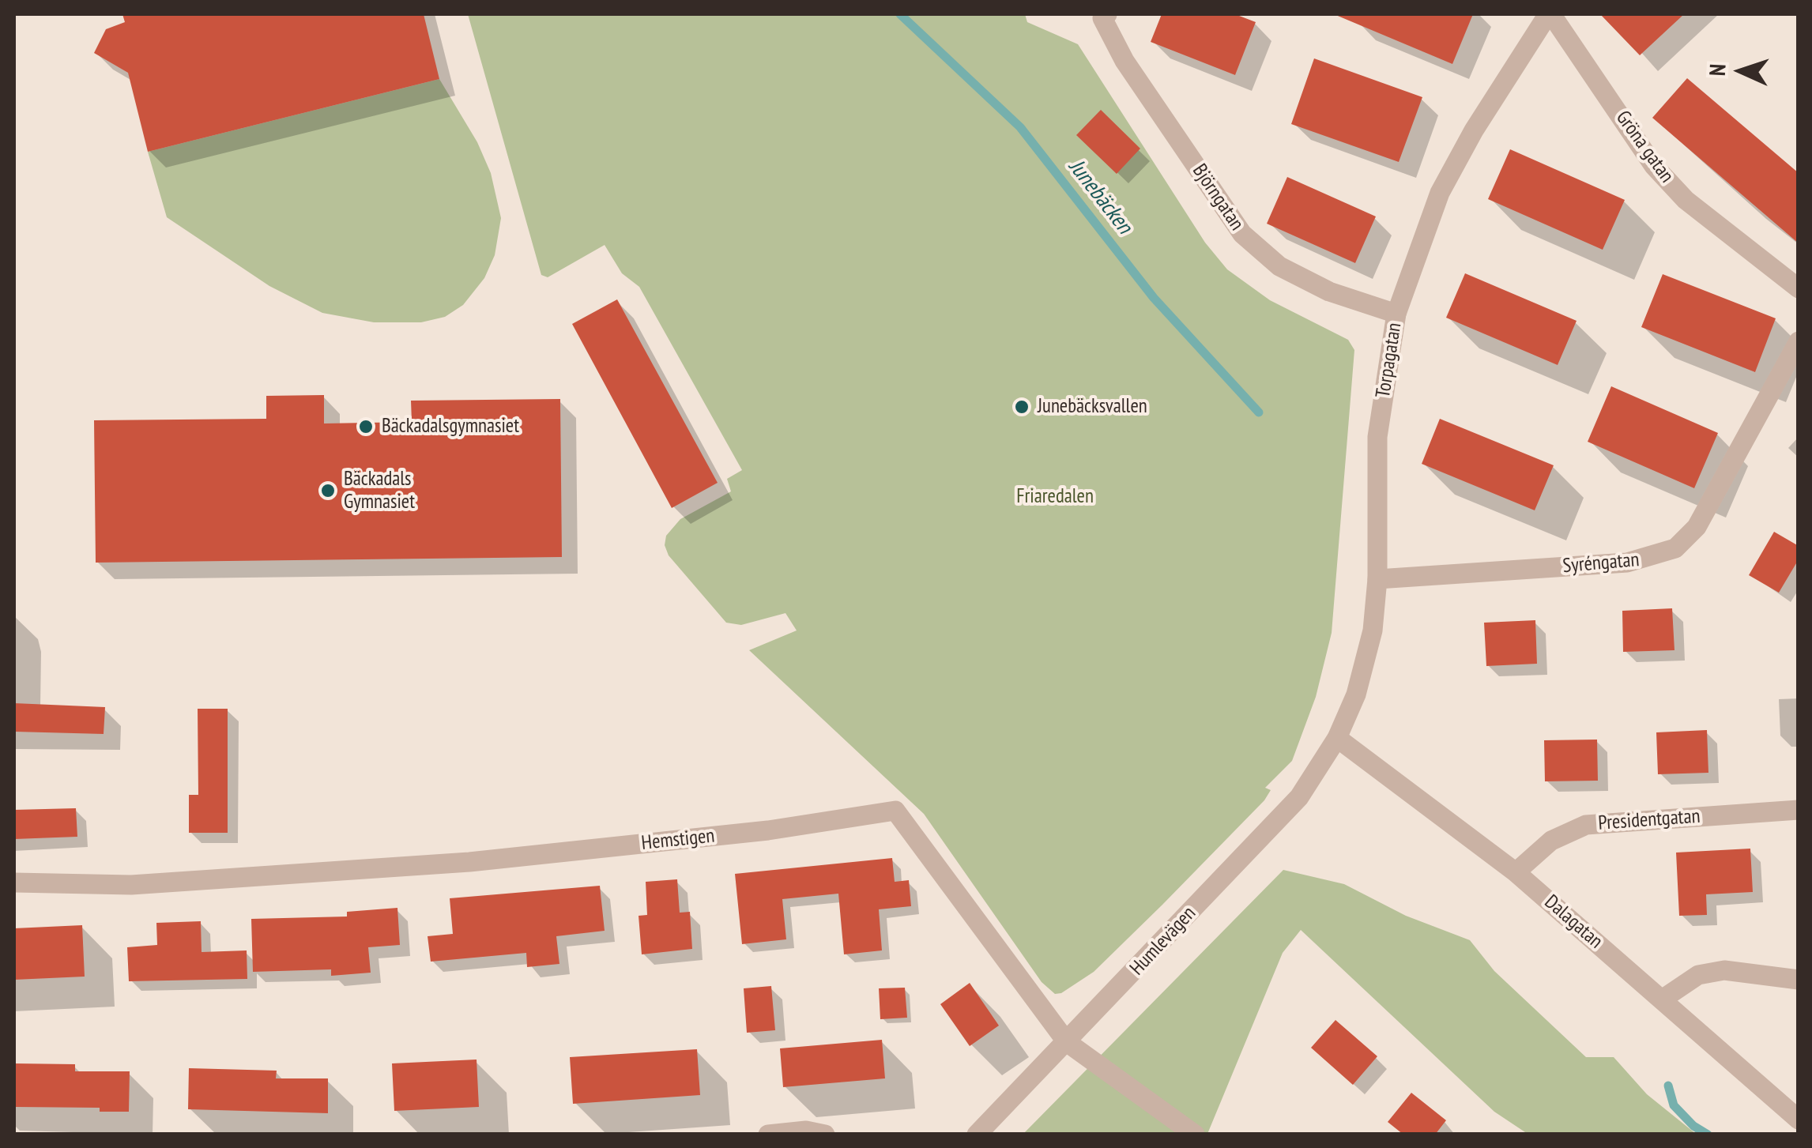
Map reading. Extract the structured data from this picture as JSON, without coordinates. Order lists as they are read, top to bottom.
{
  "streets": {
    "street": [
      "Gröna gatan",
      "Björngatan",
      "Torpagatan",
      "Syréngatan",
      "Presidentgatan",
      "Hemstigen",
      "Dalagatan",
      "Humlevägen"
    ]
  },
  "crossings": [
    ["Gröna gatan", "Torpagatan"],
    ["Björngatan", "Torpagatan"],
    ["Torpagatan", "Syréngatan"],
    ["Torpagatan", "Dalagatan"],
    ["Torpagatan", "Humlevägen"],
    ["Presidentgatan", "Dalagatan"],
    ["Hemstigen", "Humlevägen"],
    ["Dalagatan", "Humlevägen"]
  ],
  "water": ["Junebäcken"],
  "parks": ["Friaredalen"],
  "places": ["Junebäcksvallen", "Bäckadalsgymnasiet", "Bäckadals Gymnasiet"],
  "north": "left"
}
